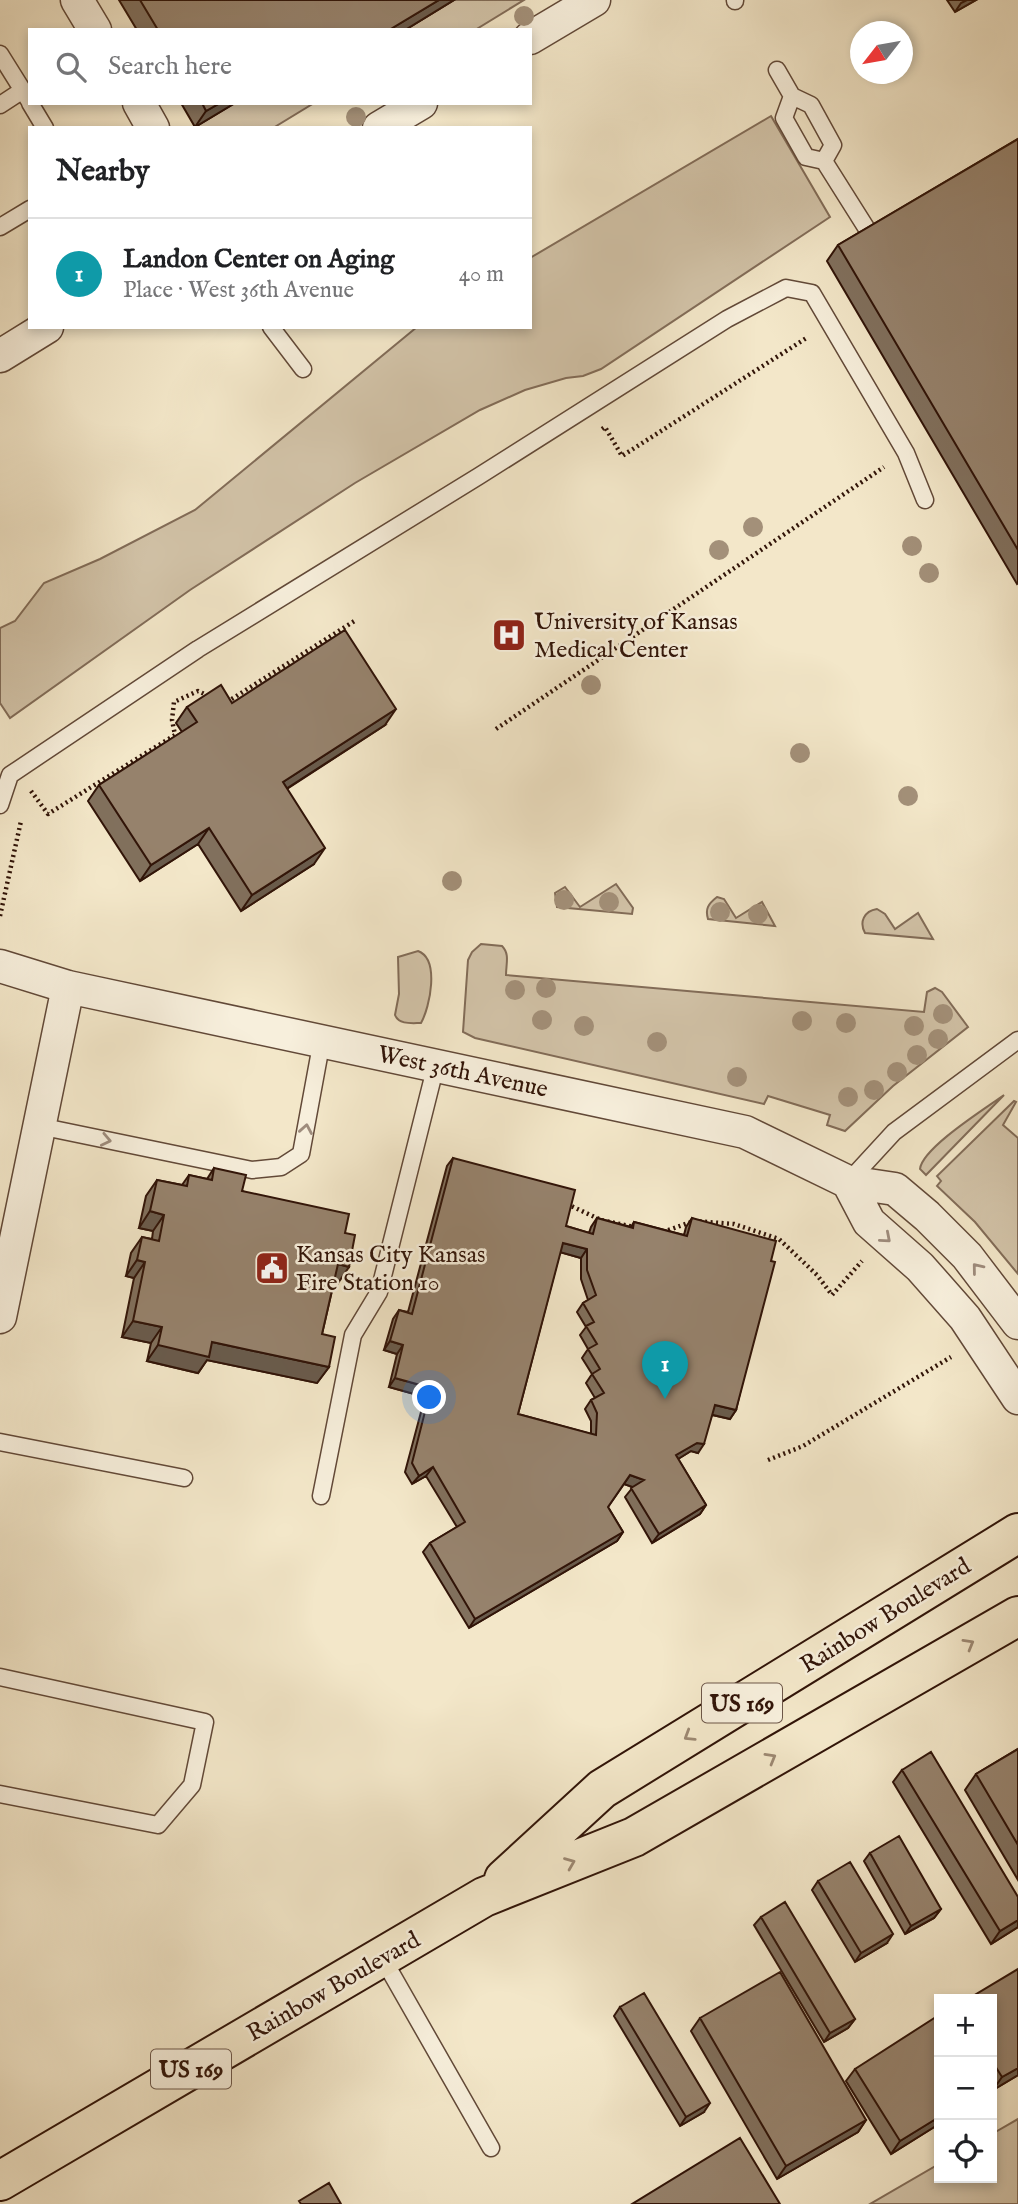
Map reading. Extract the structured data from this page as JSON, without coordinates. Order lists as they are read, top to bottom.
{
  "streets": {
    "main road": ["Rainbow Boulevard", "US 169"],
    "street": ["West 36th Avenue"]
  },
  "places": {
    "hospital": ["University of Kansas Medical Center"],
    "public building": ["Kansas City Kansas Fire Station 10"]
  },
  "north": "bottom left",
  "page": {
    "search": "Search here",
    "heading": "Nearby",
    "list": [
      {
        "mark": "1",
        "name": "Landon Center on Aging",
        "note": "Place · West 36th Avenue",
        "value": "40 m"
      }
    ],
    "pins": "1",
    "map_buttons": ["+", "−"]
  }
}
